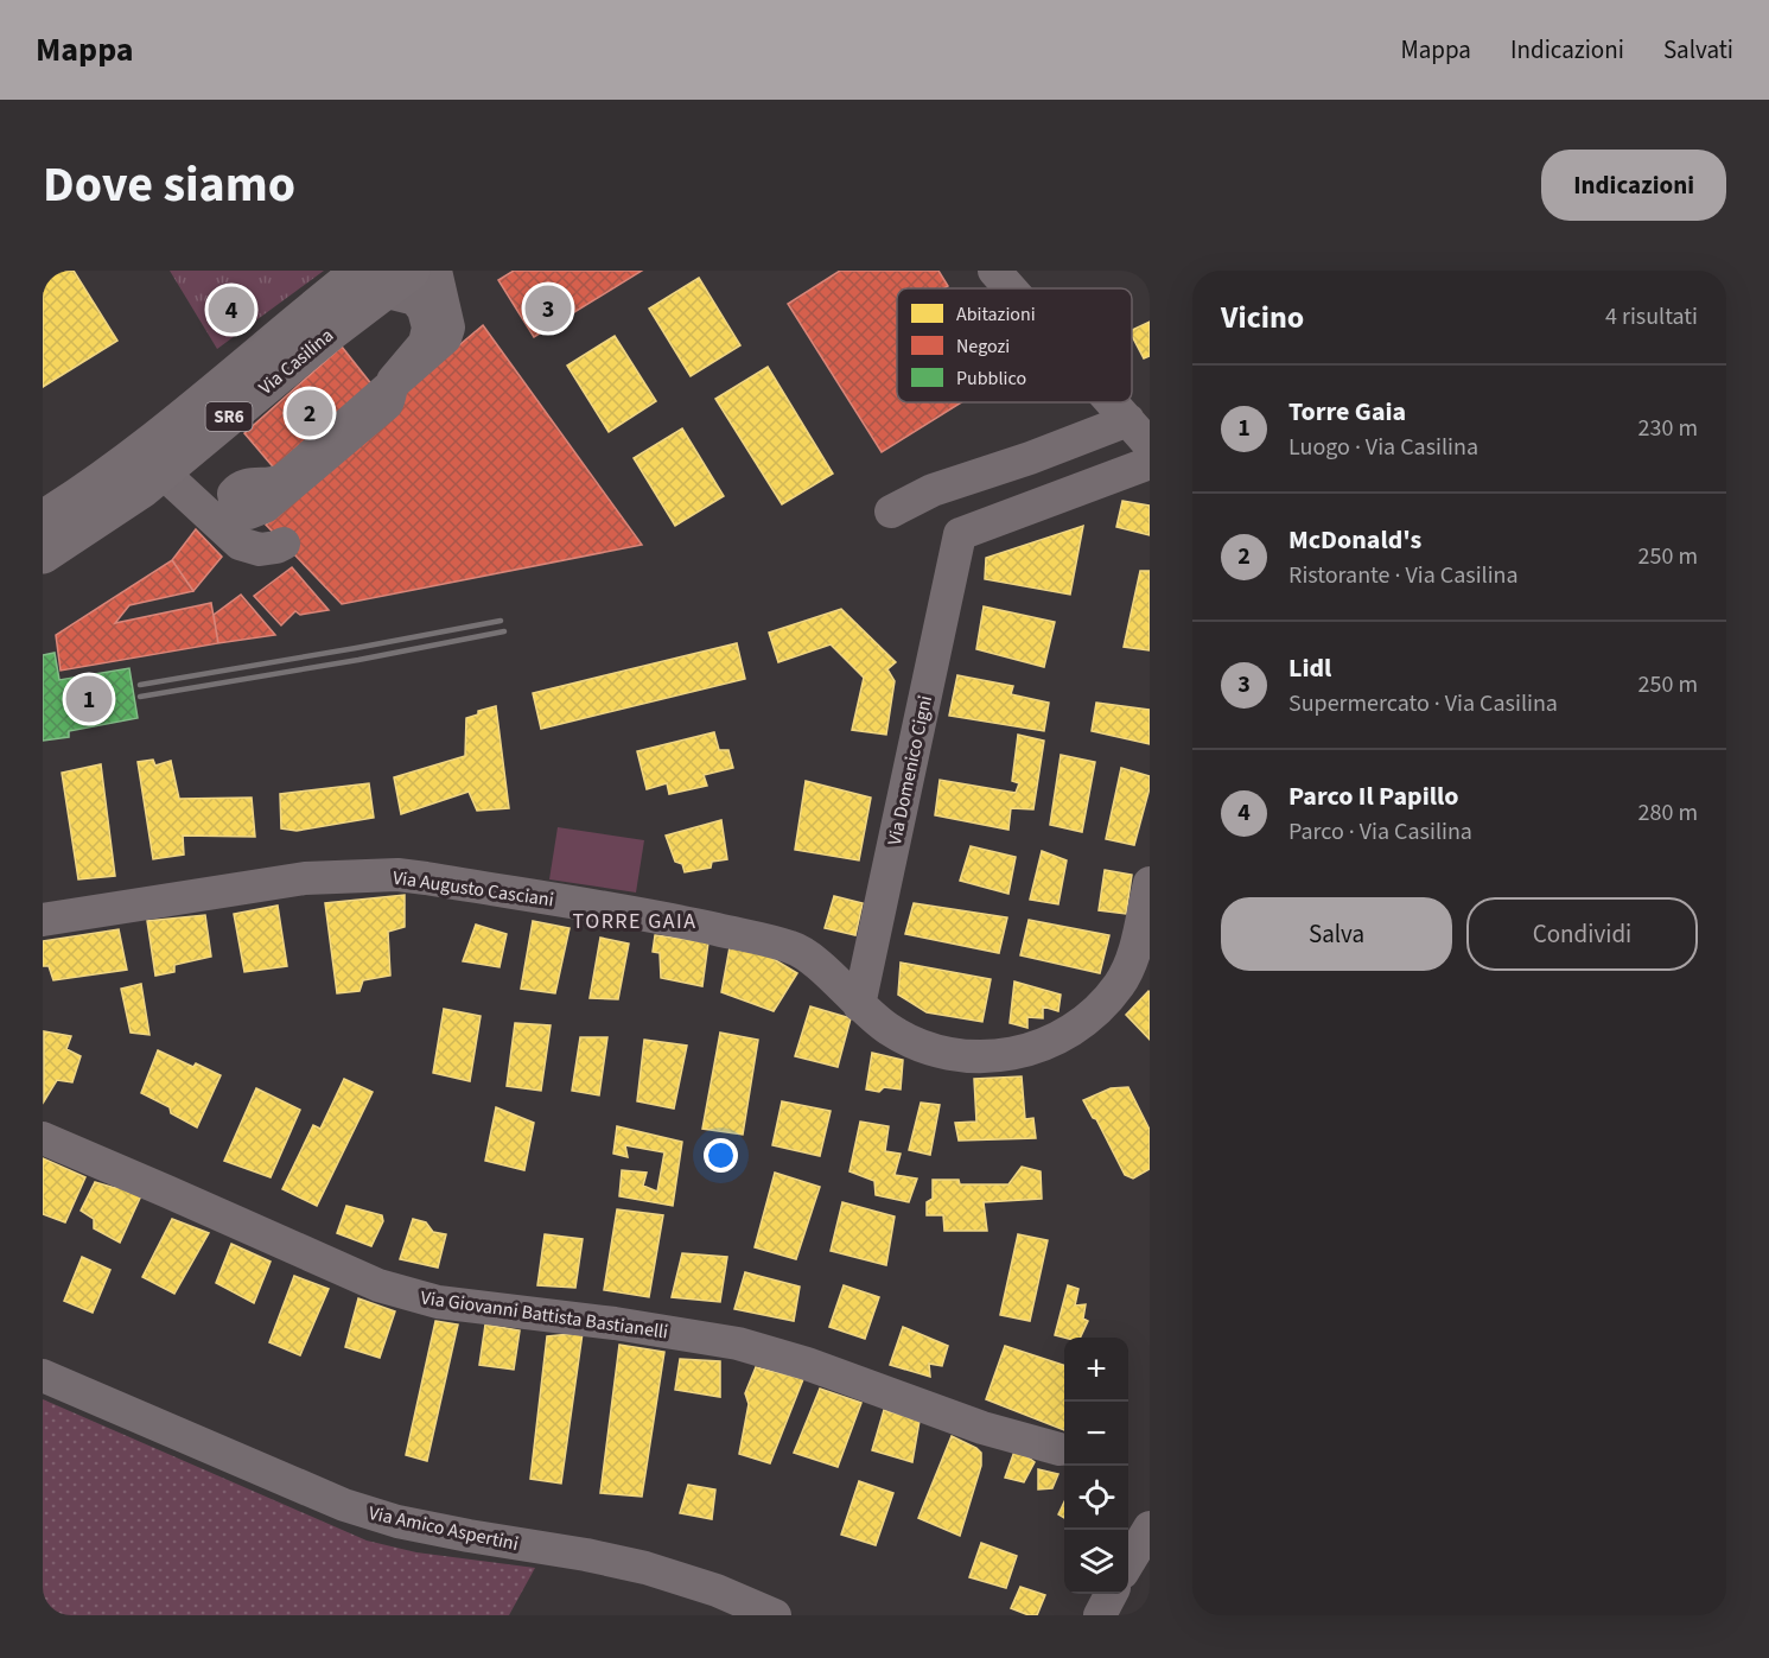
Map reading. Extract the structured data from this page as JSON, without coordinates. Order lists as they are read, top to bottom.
{
  "streets": {
    "main road": ["Via Casilina", "SR6"],
    "street": [
      "Via Domenico Cigni",
      "Via Augusto Casciani",
      "Via Giovanni Battista Bastianelli",
      "Via Amico Aspertini"
    ]
  },
  "crossings": [
    ["Via Domenico Cigni", "Via Augusto Casciani"]
  ],
  "districts": ["TORRE GAIA"],
  "legend": ["Abitazioni", "Negozi", "Pubblico"],
  "page": {
    "header": "Mappa",
    "nav": ["Mappa", "Indicazioni", "Salvati"],
    "title": "Dove siamo",
    "buttons": [
      "Indicazioni",
      ["Salva", "Condividi"]
    ],
    "heading": ["Vicino", "4 risultati"],
    "pins": [
      "3",
      "4",
      "2",
      "1"
    ],
    "list": [
      {
        "mark": "1",
        "name": "Torre Gaia",
        "note": "Luogo · Via Casilina",
        "value": "230 m"
      },
      {
        "mark": "2",
        "name": "McDonald's",
        "note": "Ristorante · Via Casilina",
        "value": "250 m"
      },
      {
        "mark": "3",
        "name": "Lidl",
        "note": "Supermercato · Via Casilina",
        "value": "250 m"
      },
      {
        "mark": "4",
        "name": "Parco Il Papillo",
        "note": "Parco · Via Casilina",
        "value": "280 m"
      }
    ],
    "map_buttons": ["+", "−"]
  }
}
